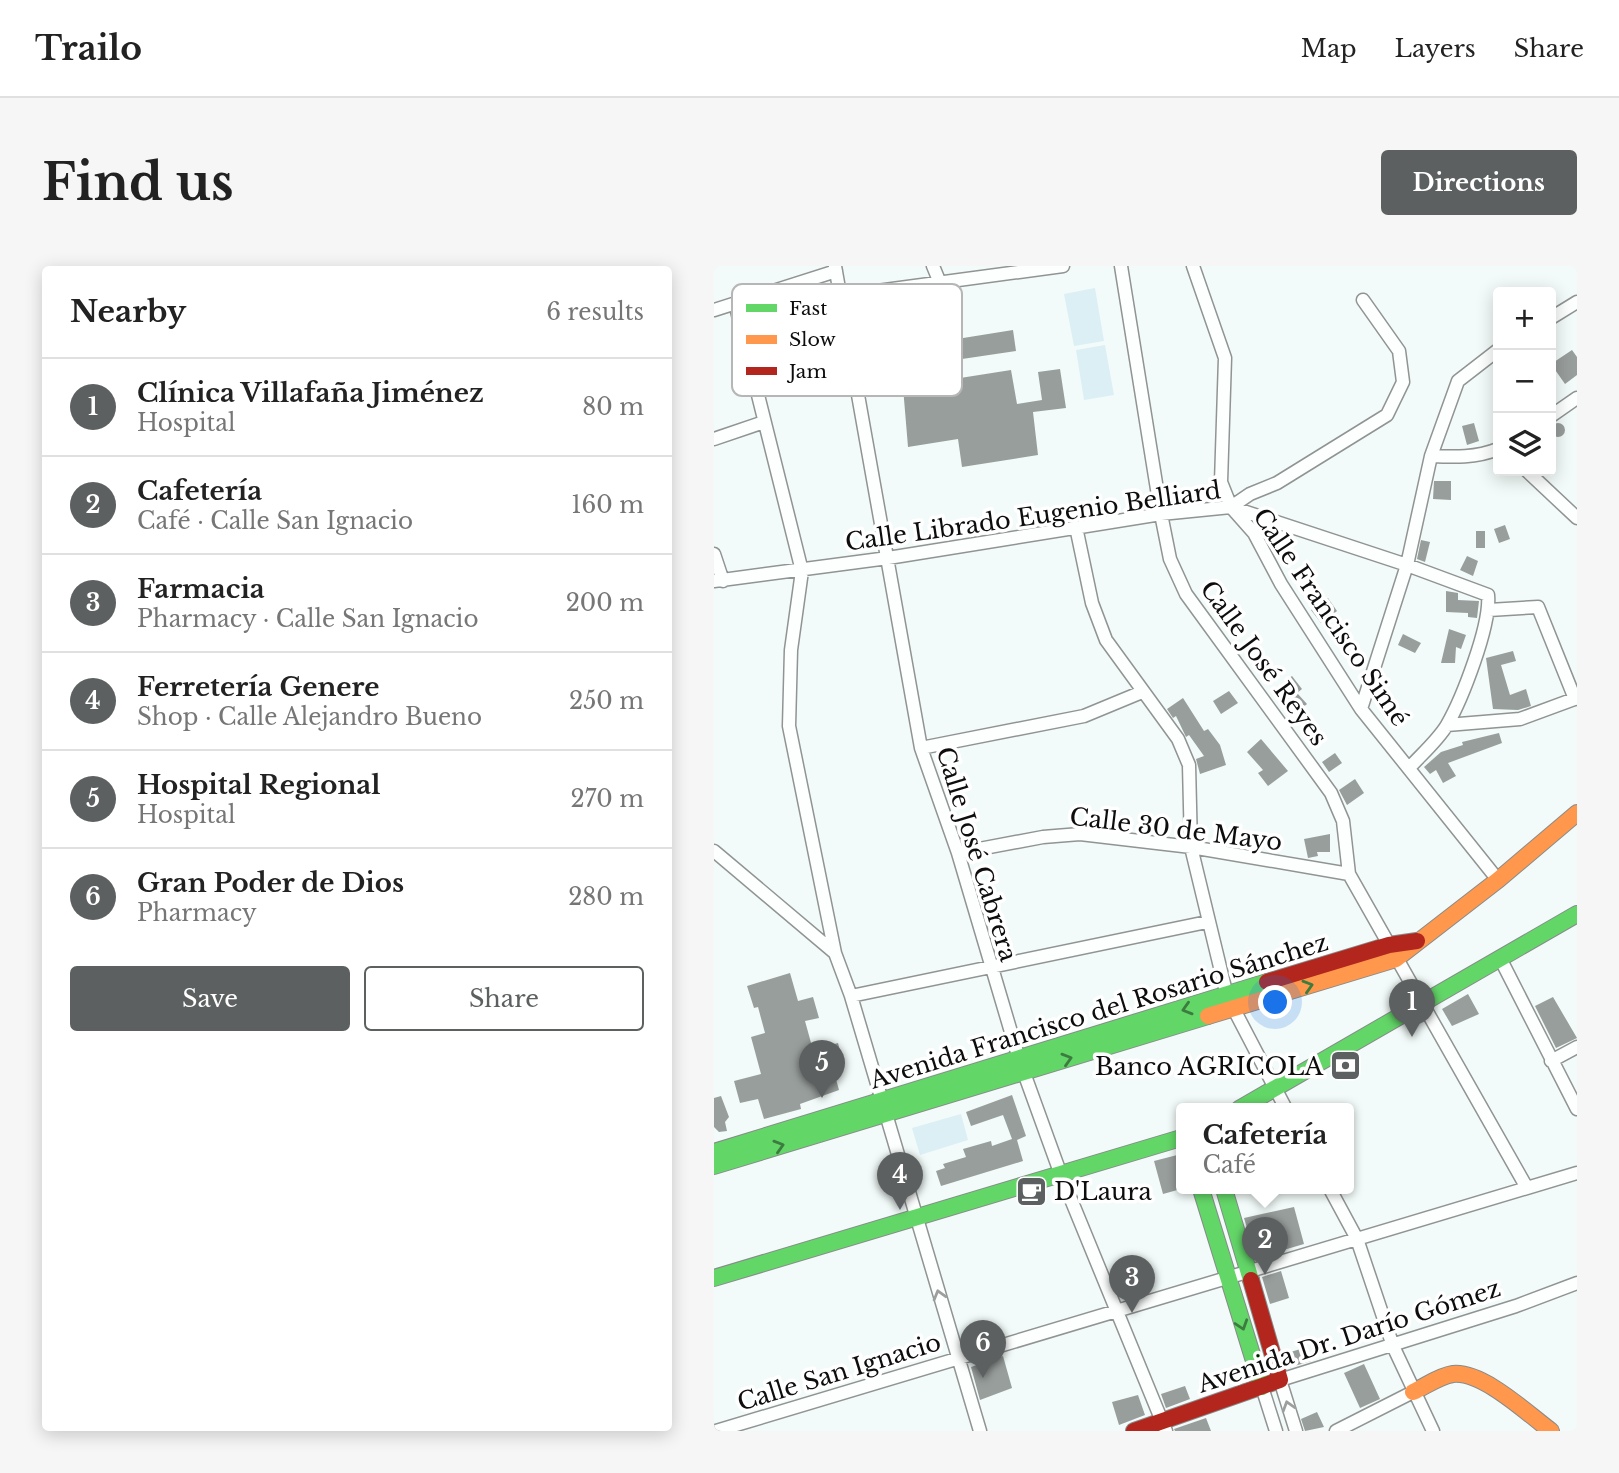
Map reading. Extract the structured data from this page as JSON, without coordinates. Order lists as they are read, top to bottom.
{
  "streets": {
    "main road": ["Avenida Francisco del Rosario Sánchez", "Avenida Dr. Darío Gómez"],
    "street": [
      "Calle Librado Eugenio Belliard",
      "Calle Francisco Simé",
      "Calle José Reyes",
      "Calle 30 de Mayo",
      "Calle José Cabrera",
      "Calle San Ignacio"
    ]
  },
  "crossings": [
    ["Calle Librado Eugenio Belliard", "Calle Francisco Simé"],
    ["Calle Librado Eugenio Belliard", "Calle José Reyes"],
    ["Calle Librado Eugenio Belliard", "Calle José Cabrera"],
    ["Calle Francisco Simé", "Avenida Francisco del Rosario Sánchez"],
    ["Calle José Reyes", "Calle 30 de Mayo"],
    ["Calle José Reyes", "Avenida Francisco del Rosario Sánchez"],
    ["Calle José Reyes", "Calle San Ignacio"],
    ["Calle 30 de Mayo", "Calle José Cabrera"],
    ["Calle José Cabrera", "Avenida Francisco del Rosario Sánchez"],
    ["Calle José Cabrera", "Avenida Dr. Darío Gómez"],
    ["Calle José Cabrera", "Calle San Ignacio"]
  ],
  "places": {
    "bank": ["Banco AGRICOLA"],
    "cafe": ["D'Laura"]
  },
  "legend": ["Fast", "Slow", "Jam"],
  "page": {
    "header": "Trailo",
    "nav": ["Map", "Layers", "Share"],
    "buttons": [
      "Directions",
      ["Save", "Share"]
    ],
    "title": "Find us",
    "heading": ["Nearby", "6 results"],
    "map_buttons": ["+", "−"],
    "list": [
      {
        "mark": "1",
        "name": "Clínica Villafaña Jiménez",
        "note": "Hospital",
        "value": "80 m"
      },
      {
        "mark": "2",
        "name": "Cafetería",
        "note": "Café · Calle San Ignacio",
        "value": "160 m"
      },
      {
        "mark": "3",
        "name": "Farmacia",
        "note": "Pharmacy · Calle San Ignacio",
        "value": "200 m"
      },
      {
        "mark": "4",
        "name": "Ferretería Genere",
        "note": "Shop · Calle Alejandro Bueno",
        "value": "250 m"
      },
      {
        "mark": "5",
        "name": "Hospital Regional",
        "note": "Hospital",
        "value": "270 m"
      },
      {
        "mark": "6",
        "name": "Gran Poder de Dios",
        "note": "Pharmacy",
        "value": "280 m"
      }
    ],
    "pins": [
      "1",
      "5",
      "4",
      "2",
      "3",
      "6"
    ],
    "popup": ["Cafetería", "Café"]
  }
}
